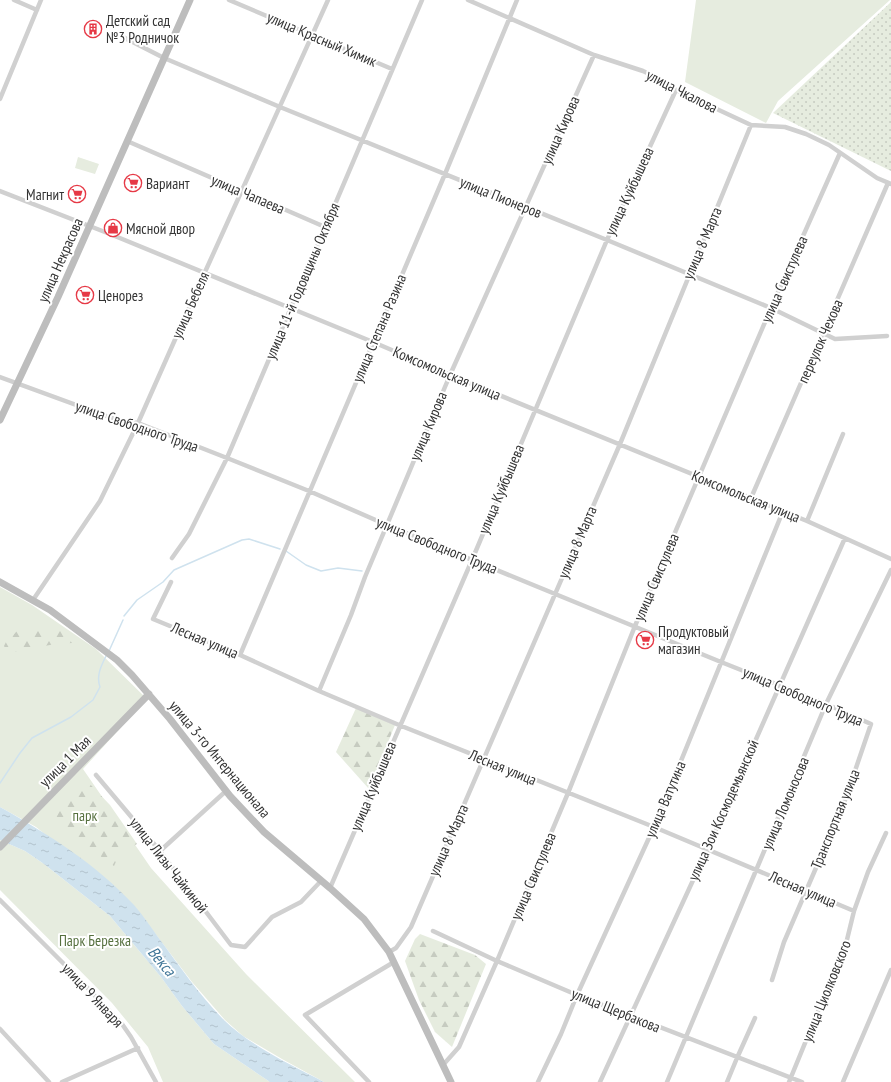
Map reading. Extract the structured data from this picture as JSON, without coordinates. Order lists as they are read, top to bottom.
{
  "streets": {
    "main road": ["улица Некрасова", "улица 3-го Интернационала", "улица 1 Мая"],
    "street": [
      "улица Красный Химик",
      "улица Чкалова",
      "улица Кирова",
      "улица Куйбышева",
      "улица Чапаева",
      "улица Пионеров",
      "улица 8 Марта",
      "улица Свистулева",
      "улица 11-й Годовщины Октября",
      "улица Бебеля",
      "улица Степана Разина",
      "переулок Чехова",
      "Комсомольская улица",
      "улица Свободного Труда",
      "Лесная улица",
      "улица Ватутина",
      "улица Ломоносова",
      "улица Зои Космодемьянской",
      "Транспортная улица",
      "улица Лизы Чайкиной",
      "улица Циолковского",
      "улица 9 Января",
      "улица Щербакова"
    ]
  },
  "crossings": [
    ["улица Красный Химик", "улица 11-й Годовщины Октября"],
    ["улица Красный Химик", "улица Бебеля"],
    ["улица Чкалова", "улица Кирова"],
    ["улица Чкалова", "улица Куйбышева"],
    ["улица Чкалова", "улица 8 Марта"],
    ["улица Чкалова", "улица Свистулева"],
    ["улица Чкалова", "улица Степана Разина"],
    ["улица Чкалова", "переулок Чехова"],
    ["улица Кирова", "улица Пионеров"],
    ["улица Кирова", "Комсомольская улица"],
    ["улица Кирова", "улица Свободного Труда"],
    ["улица Кирова", "Лесная улица"],
    ["улица Куйбышева", "улица Пионеров"],
    ["улица Куйбышева", "Комсомольская улица"],
    ["улица Куйбышева", "улица Свободного Труда"],
    ["улица Куйбышева", "Лесная улица"],
    ["улица Куйбышева", "улица 3-го Интернационала"],
    ["улица Чапаева", "улица Некрасова"],
    ["улица Чапаева", "улица 11-й Годовщины Октября"],
    ["улица Чапаева", "улица Бебеля"],
    ["улица Пионеров", "улица 8 Марта"],
    ["улица Пионеров", "улица Некрасова"],
    ["улица Пионеров", "улица Свистулева"],
    ["улица Пионеров", "улица 11-й Годовщины Октября"],
    ["улица Пионеров", "улица Бебеля"],
    ["улица Пионеров", "улица Степана Разина"],
    ["улица Пионеров", "переулок Чехова"],
    ["улица 8 Марта", "Комсомольская улица"],
    ["улица 8 Марта", "улица Свободного Труда"],
    ["улица 8 Марта", "Лесная улица"],
    ["улица 8 Марта", "улица 3-го Интернационала"],
    ["улица Некрасова", "Комсомольская улица"],
    ["улица Некрасова", "улица Свободного Труда"],
    ["улица Свистулева", "Комсомольская улица"],
    ["улица Свистулева", "улица Свободного Труда"],
    ["улица Свистулева", "Лесная улица"],
    ["улица Свистулева", "улица 3-го Интернационала"],
    ["улица Свистулева", "улица Щербакова"],
    ["улица 11-й Годовщины Октября", "Комсомольская улица"],
    ["улица 11-й Годовщины Октября", "улица Свободного Труда"],
    ["улица Бебеля", "Комсомольская улица"],
    ["улица Бебеля", "улица Свободного Труда"],
    ["улица Бебеля", "улица 3-го Интернационала"],
    ["улица Степана Разина", "Комсомольская улица"],
    ["улица Степана Разина", "улица Свободного Труда"],
    ["улица Степана Разина", "Лесная улица"],
    ["переулок Чехова", "Комсомольская улица"],
    ["Комсомольская улица", "улица Ватутина"],
    ["Комсомольская улица", "улица Зои Космодемьянской"],
    ["улица Свободного Труда", "улица Ватутина"],
    ["улица Свободного Труда", "улица Ломоносова"],
    ["улица Свободного Труда", "улица Зои Космодемьянской"],
    ["улица Свободного Труда", "Транспортная улица"],
    ["Лесная улица", "улица Ватутина"],
    ["Лесная улица", "улица Ломоносова"],
    ["Лесная улица", "улица Зои Космодемьянской"],
    ["Лесная улица", "Транспортная улица"],
    ["Лесная улица", "улица Циолковского"],
    ["улица 3-го Интернационала", "улица 1 Мая"],
    ["улица 3-го Интернационала", "улица Лизы Чайкиной"],
    ["улица Ватутина", "улица Щербакова"],
    ["улица Ломоносова", "улица Щербакова"],
    ["улица Зои Космодемьянской", "улица Щербакова"],
    ["улица Циолковского", "улица Щербакова"]
  ],
  "water": ["Векса"],
  "parks": ["парк", "Парк Березка"],
  "places": {
    "building": ["Детский сад №3 Родничок"],
    "supermarket": [
      "Вариант",
      "Магнит",
      "Ценорез",
      "Продуктовый магазин"
    ],
    "shop": ["Мясной двор"]
  }
}
